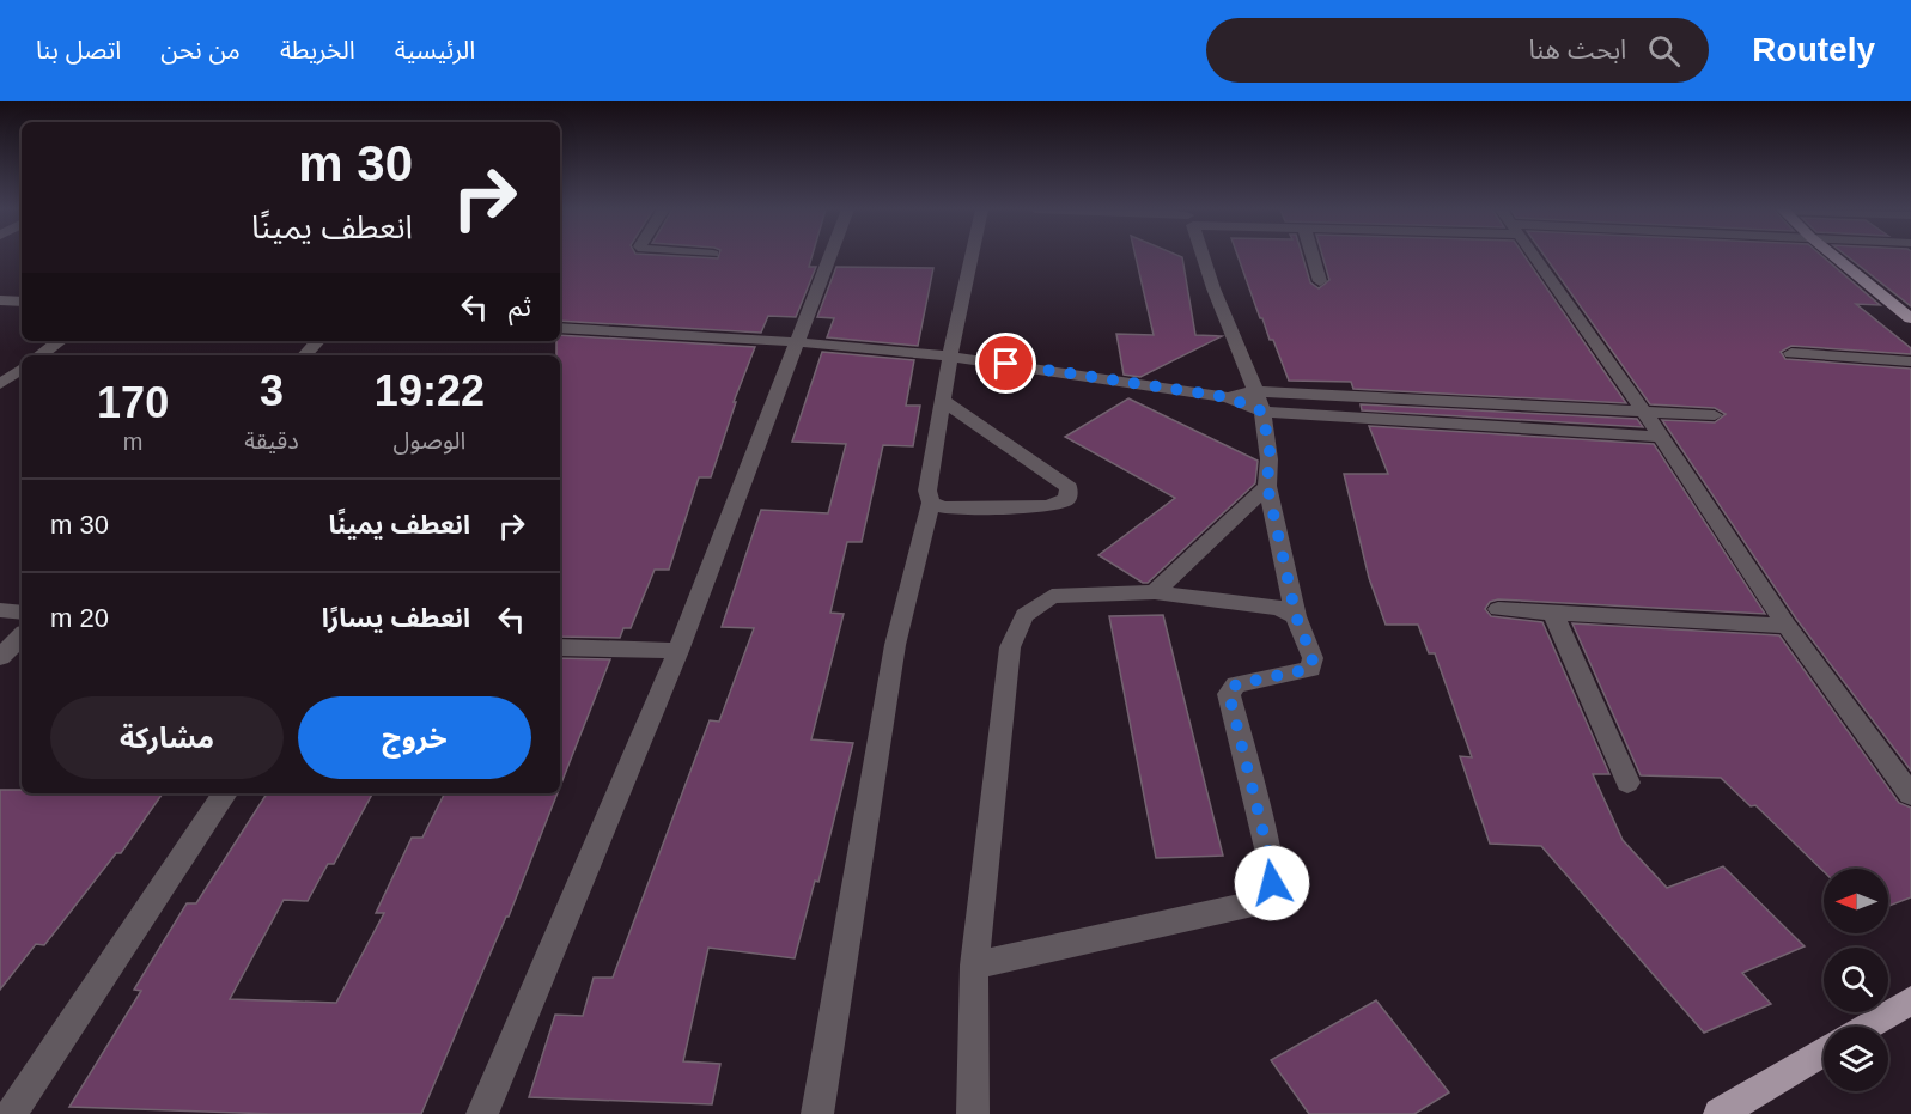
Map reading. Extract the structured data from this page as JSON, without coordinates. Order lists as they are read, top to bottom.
{
  "north": "left",
  "page": {
    "header": "Routely",
    "search": "ابحث هنا",
    "nav": [
      "الرئيسية",
      "الخريطة",
      "من نحن",
      "اتصل بنا"
    ],
    "turn": ["30 m", "انعطف يمينًا"],
    "then": "ثم",
    "eta": [
      "19:22",
      "الوصول",
      "3",
      "دقيقة",
      "170",
      "m"
    ],
    "list": [
      {
        "name": "انعطف يمينًا",
        "value": "30 m"
      },
      {
        "name": "انعطف يسارًا",
        "value": "20 m"
      }
    ],
    "buttons": ["خروج", "مشاركة"]
  }
}
